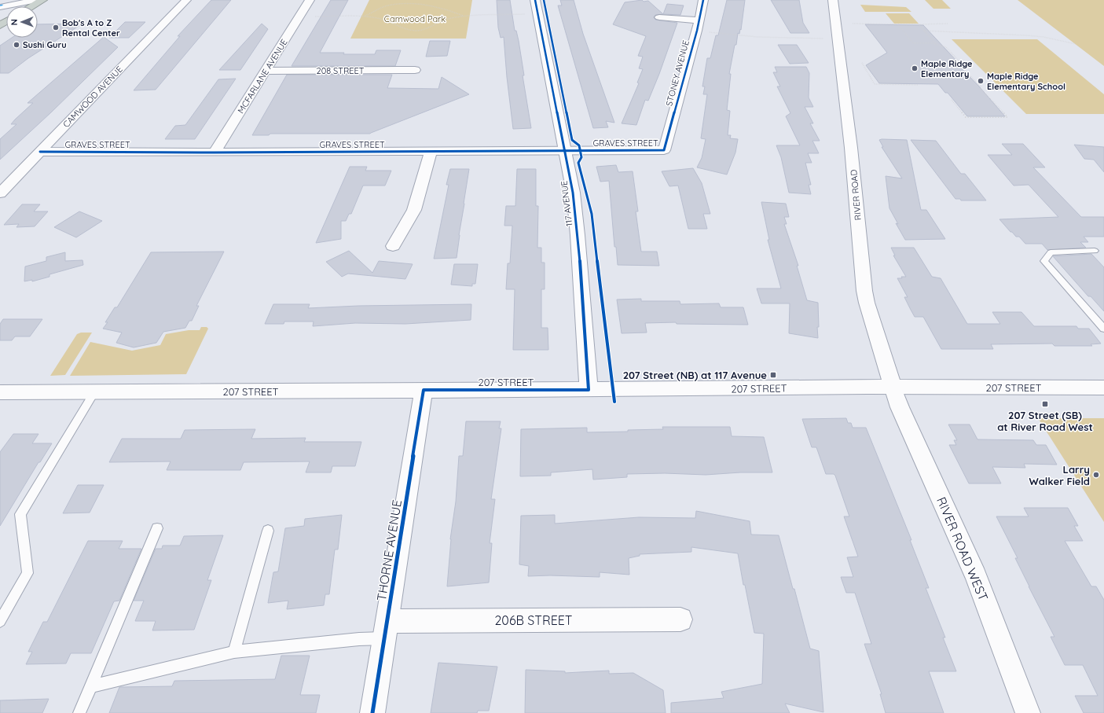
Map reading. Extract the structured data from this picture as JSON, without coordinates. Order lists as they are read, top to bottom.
{
  "streets": {
    "street": [
      "208 STREET",
      "STONEY AVENUE",
      "MCFARLANE AVENUE",
      "CAMWOOD AVENUE",
      "GRAVES STREET",
      "RIVER ROAD",
      "117 AVENUE",
      "207 STREET",
      "RIVER ROAD WEST",
      "THORNE AVENUE",
      "206B STREET"
    ]
  },
  "crossings": [
    ["208 STREET", "MCFARLANE AVENUE"],
    ["STONEY AVENUE", "GRAVES STREET"],
    ["MCFARLANE AVENUE", "GRAVES STREET"],
    ["CAMWOOD AVENUE", "GRAVES STREET"],
    ["GRAVES STREET", "117 AVENUE"],
    ["RIVER ROAD", "207 STREET"],
    ["RIVER ROAD", "RIVER ROAD WEST"],
    ["117 AVENUE", "207 STREET"],
    ["207 STREET", "RIVER ROAD WEST"],
    ["207 STREET", "THORNE AVENUE"],
    ["THORNE AVENUE", "206B STREET"]
  ],
  "parks": ["Camwood Park"],
  "places": {
    "other": [
      "Bob's A to Z Rental Center",
      "Sushi Guru",
      "Maple Ridge Elementary",
      "Maple Ridge Elementary School",
      "Larry Walker Field"
    ],
    "transit": ["207 Street (NB) at 117 Avenue", "207 Street (SB) at River Road West"]
  },
  "north": "left"
}
